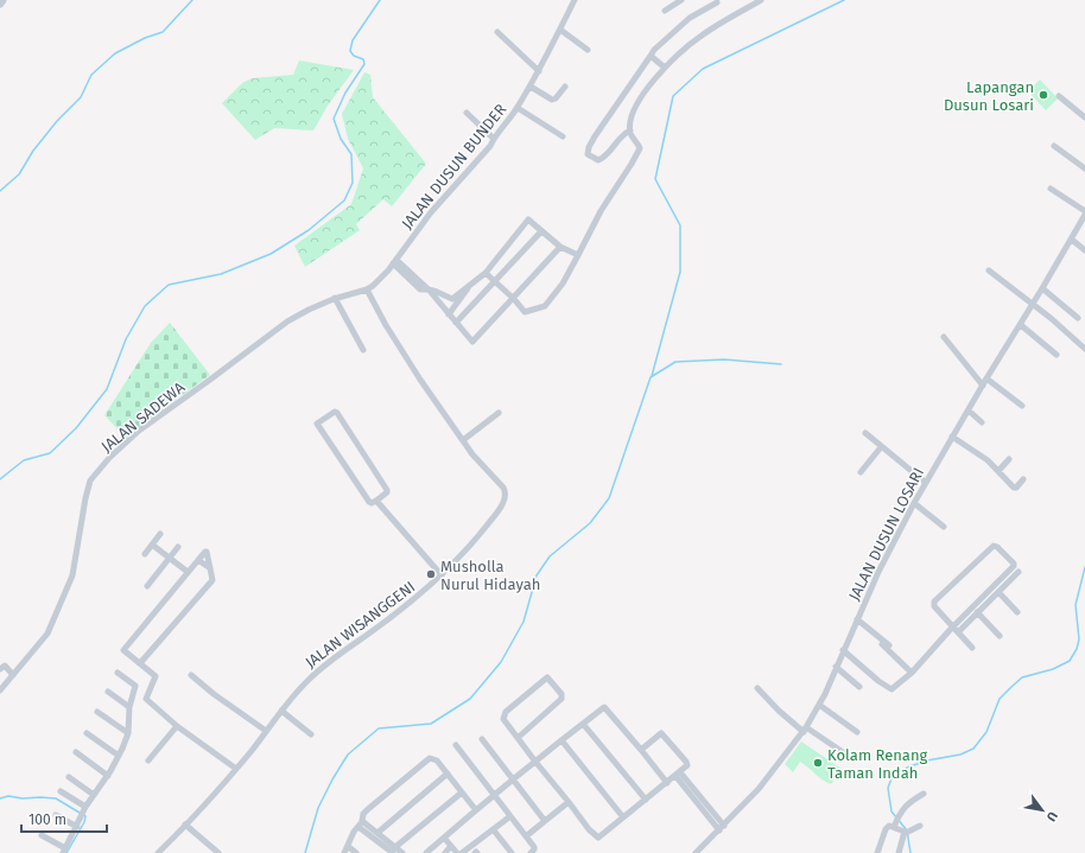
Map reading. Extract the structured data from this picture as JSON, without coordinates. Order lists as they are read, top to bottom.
{
  "streets": {
    "street": [
      "JALAN DUSUN BUNDER",
      "JALAN SADEWA",
      "JALAN DUSUN LOSARI",
      "JALAN WISANGGENI"
    ]
  },
  "crossings": [
    ["JALAN DUSUN BUNDER", "JALAN SADEWA"],
    ["JALAN DUSUN BUNDER", "JALAN WISANGGENI"],
    ["JALAN SADEWA", "JALAN WISANGGENI"]
  ],
  "places": ["Lapangan Dusun Losari", "Musholla Nurul Hidayah", "Kolam Renang Taman Indah"],
  "scale_bar": "100 m",
  "north": "bottom right"
}
